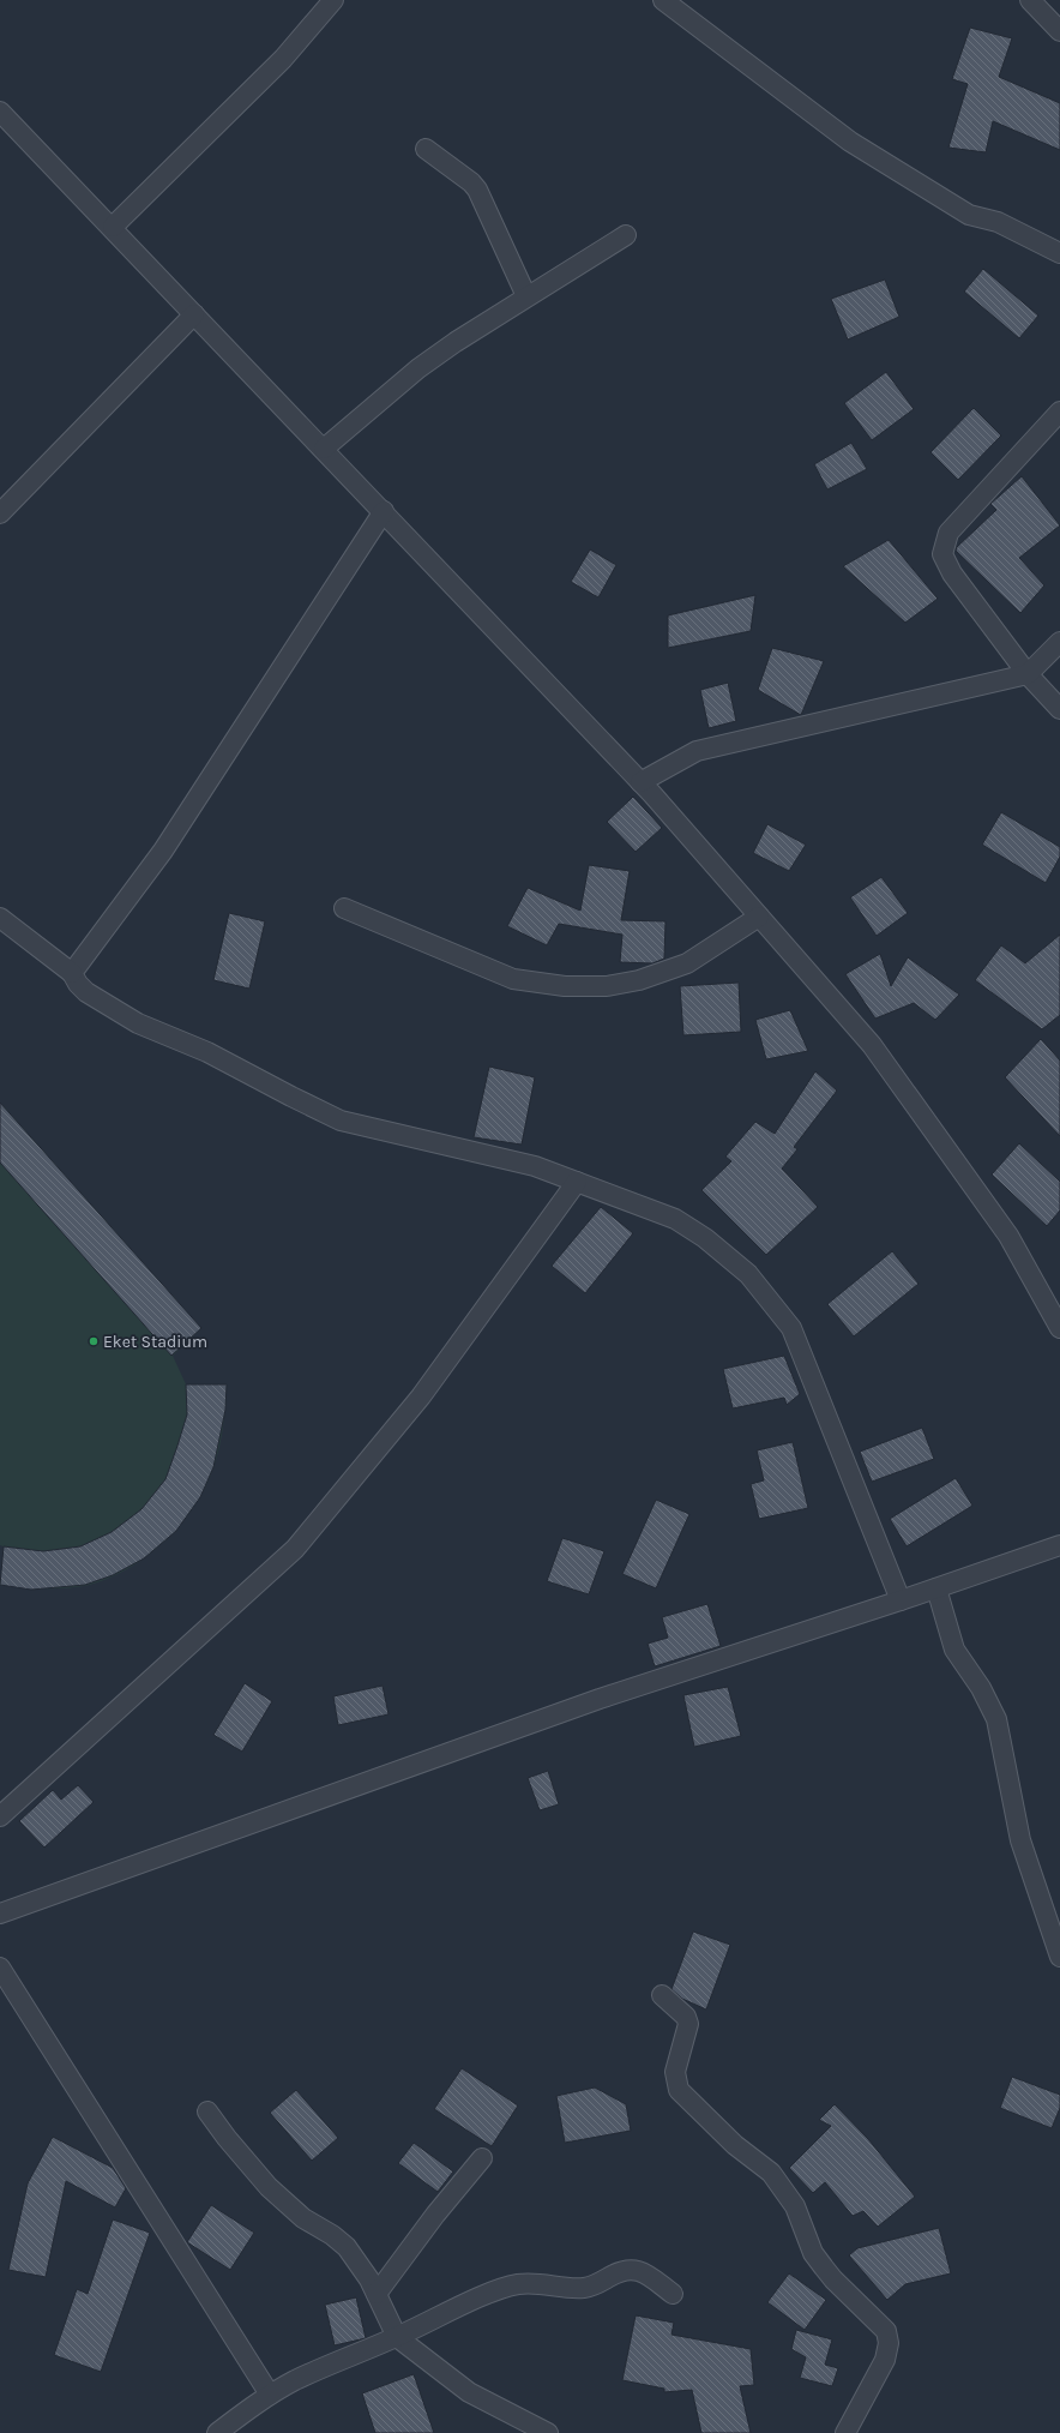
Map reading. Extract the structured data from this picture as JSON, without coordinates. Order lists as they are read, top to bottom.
{
  "places": ["Eket Stadium"]
}
